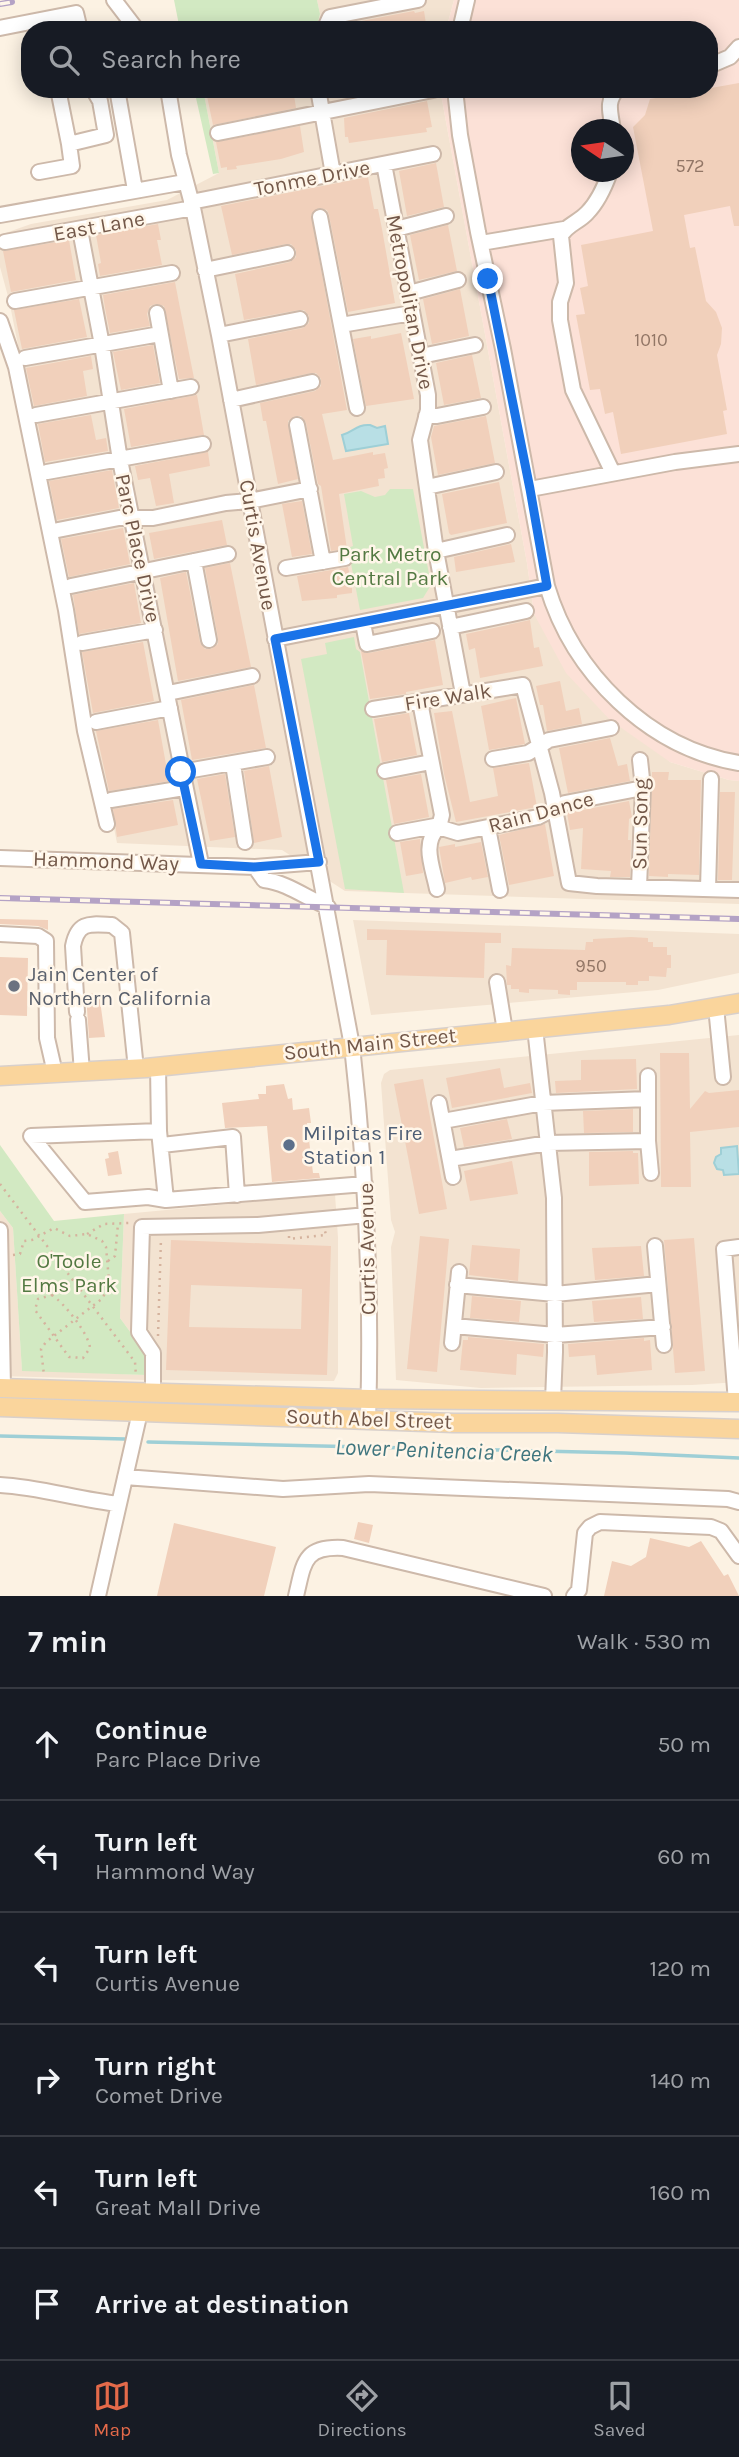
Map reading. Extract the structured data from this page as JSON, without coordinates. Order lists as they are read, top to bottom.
{
  "streets": {
    "main road": ["South Main Street", "South Abel Street"],
    "street": [
      "Tonme Drive",
      "East Lane",
      "Metropolitan Drive",
      "Curtis Avenue",
      "Parc Place Drive",
      "Fire Walk",
      "Rain Dance",
      "Sun Song",
      "Hammond Way"
    ]
  },
  "crossings": [
    ["Tonme Drive", "East Lane"],
    ["Tonme Drive", "Metropolitan Drive"],
    ["Tonme Drive", "Curtis Avenue"],
    ["East Lane", "Curtis Avenue"],
    ["East Lane", "Parc Place Drive"],
    ["Metropolitan Drive", "Fire Walk"],
    ["Curtis Avenue", "Hammond Way"],
    ["Curtis Avenue", "South Main Street"],
    ["Curtis Avenue", "South Abel Street"],
    ["Parc Place Drive", "Hammond Way"],
    ["Rain Dance", "Sun Song"]
  ],
  "water": ["Lower Penitencia Creek"],
  "parks": ["Park Metro Central Park", "O'Toole Elms Park"],
  "places": ["Jain Center of Northern California", "Milpitas Fire Station 1"],
  "house_numbers": ["572", "1010", "950"],
  "north": "left",
  "page": {
    "search": "Search here",
    "heading": ["7 min", "Walk · 530 m"],
    "list": [
      ["Continue", "Parc Place Drive", "50 m"],
      ["Turn left", "Hammond Way", "60 m"],
      ["Turn left", "Curtis Avenue", "120 m"],
      ["Turn right", "Comet Drive", "140 m"],
      ["Turn left", "Great Mall Drive", "160 m"],
      "Arrive at destination"
    ],
    "nav": ["Map", "Directions", "Saved"]
  }
}
